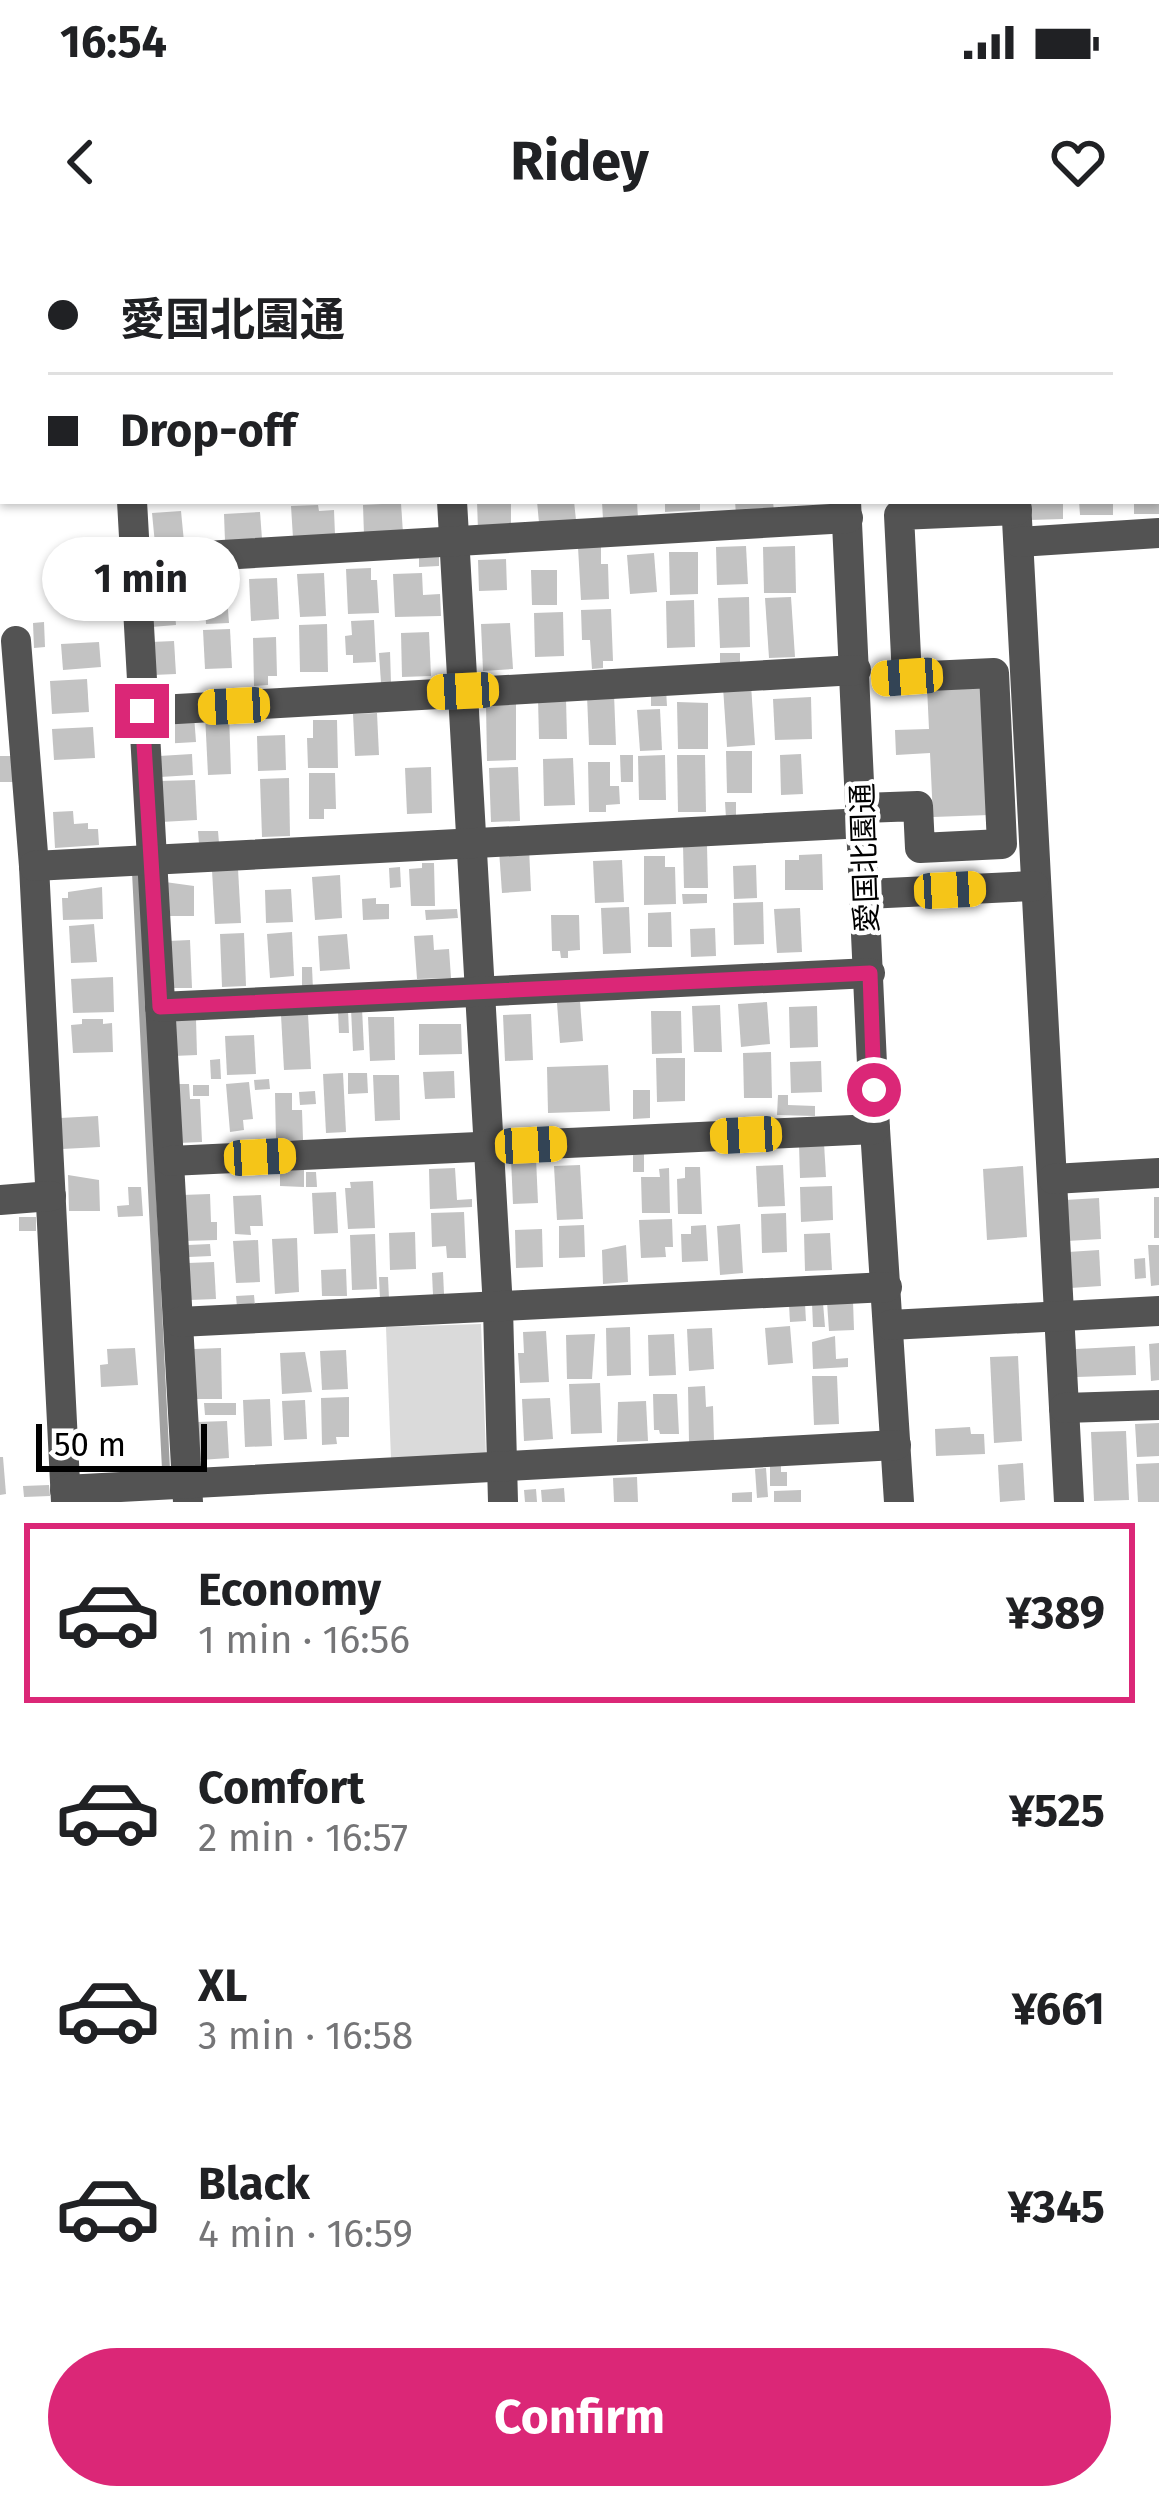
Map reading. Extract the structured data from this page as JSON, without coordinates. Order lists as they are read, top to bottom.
{
  "streets": {
    "street": ["愛国北園通"]
  },
  "scale_bar": "50 m",
  "page": {
    "status": "16:54",
    "header": "Ridey",
    "banner": ["愛国北園通", "Drop-off"],
    "bubble": "1 min",
    "scale": "50 m",
    "list": [
      {
        "name": "Economy",
        "note": "1 min · 16:56",
        "value": "¥389"
      },
      {
        "name": "Comfort",
        "note": "2 min · 16:57",
        "value": "¥525"
      },
      {
        "name": "XL",
        "note": "3 min · 16:58",
        "value": "¥661"
      },
      {
        "name": "Black",
        "note": "4 min · 16:59",
        "value": "¥345"
      }
    ],
    "buttons": "Confirm"
  }
}
